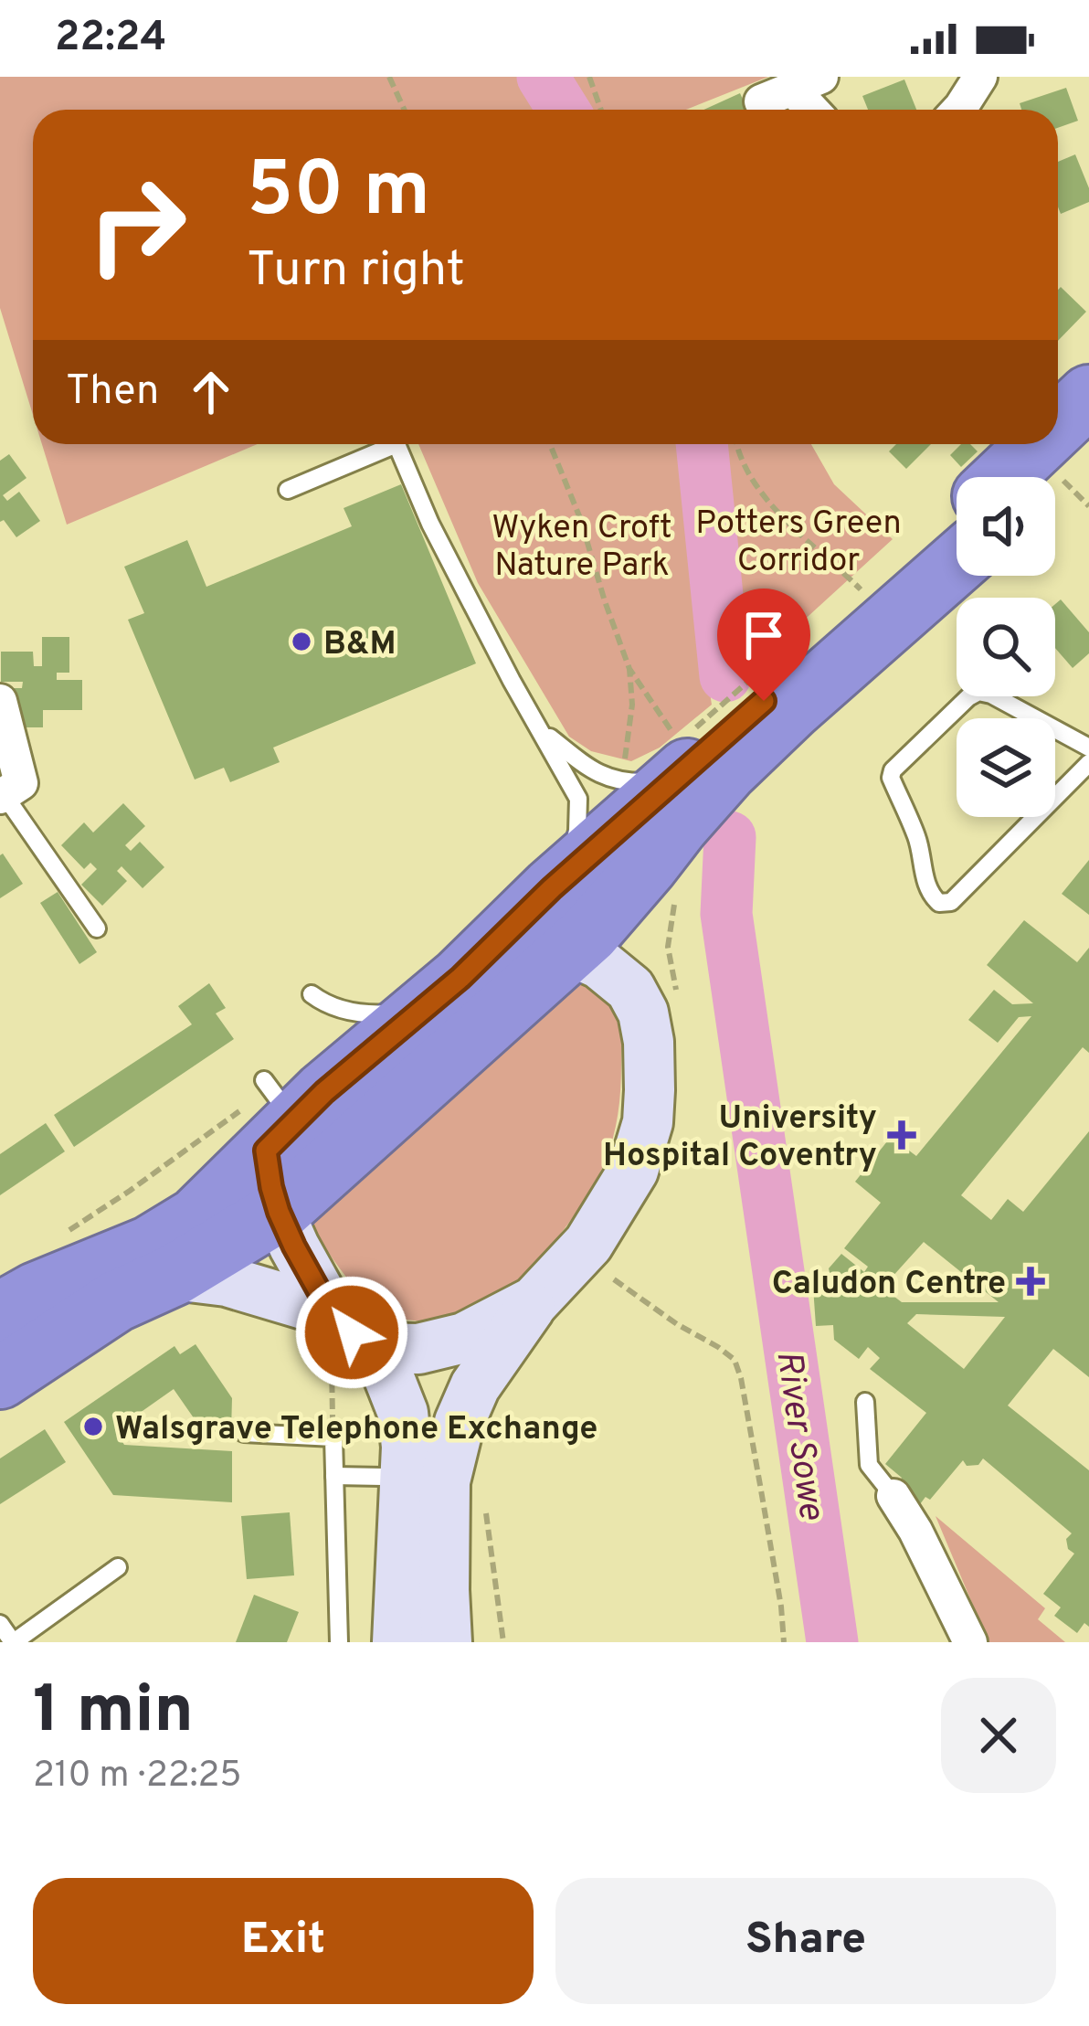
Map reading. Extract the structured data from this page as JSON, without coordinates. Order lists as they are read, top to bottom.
{
  "water": ["River Sowe"],
  "parks": ["Potters Green Corridor", "Wyken Croft Nature Park"],
  "places": {
    "other": ["B&M", "Walsgrave Telephone Exchange"],
    "health": ["University Hospital Coventry", "Caludon Centre"]
  },
  "page": {
    "status": "22:24",
    "turn": ["50 m", "Turn right"],
    "then": "Then",
    "heading": ["1 min", "210 m · 22:25"],
    "buttons": ["Exit", "Share"]
  }
}
